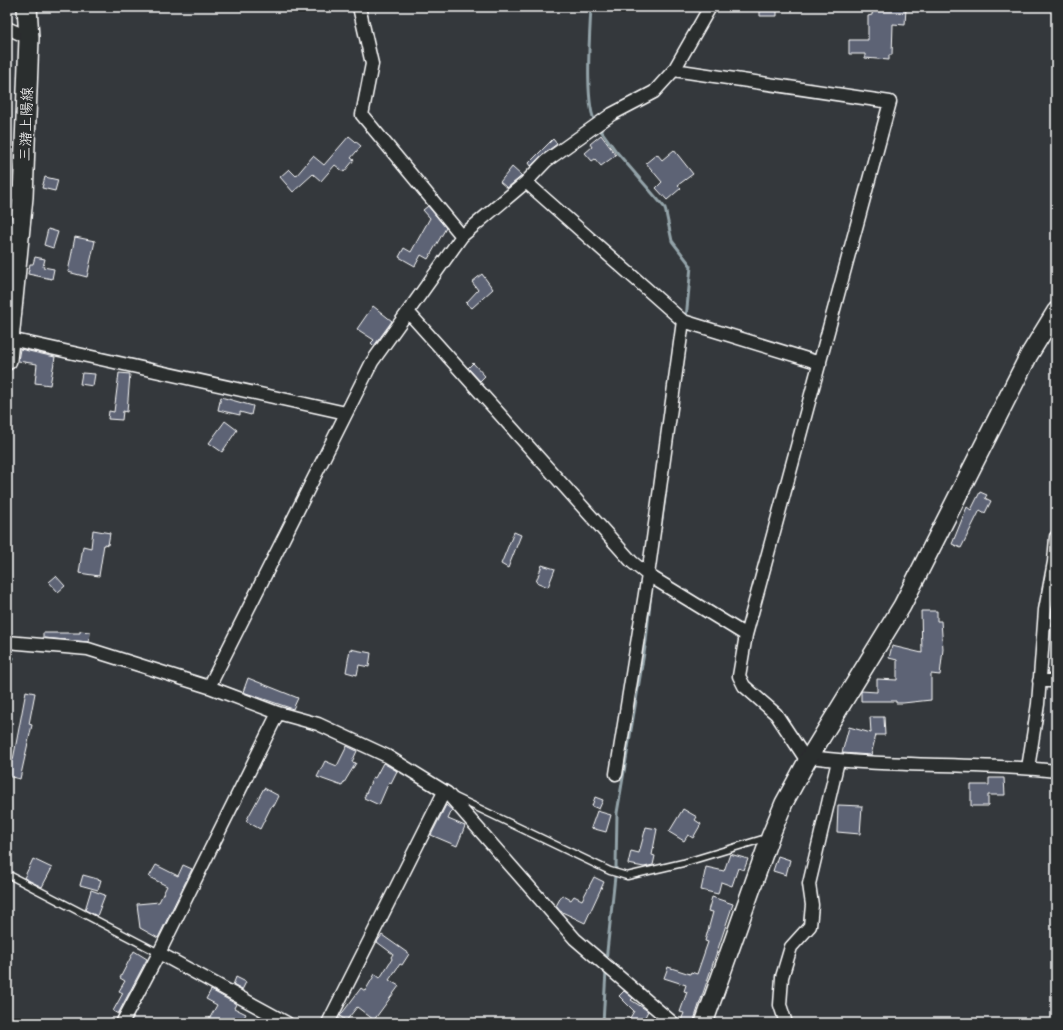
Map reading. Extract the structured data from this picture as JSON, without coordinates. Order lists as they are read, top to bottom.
{
  "streets": {
    "main road": ["三潴上陽線"]
  }
}
